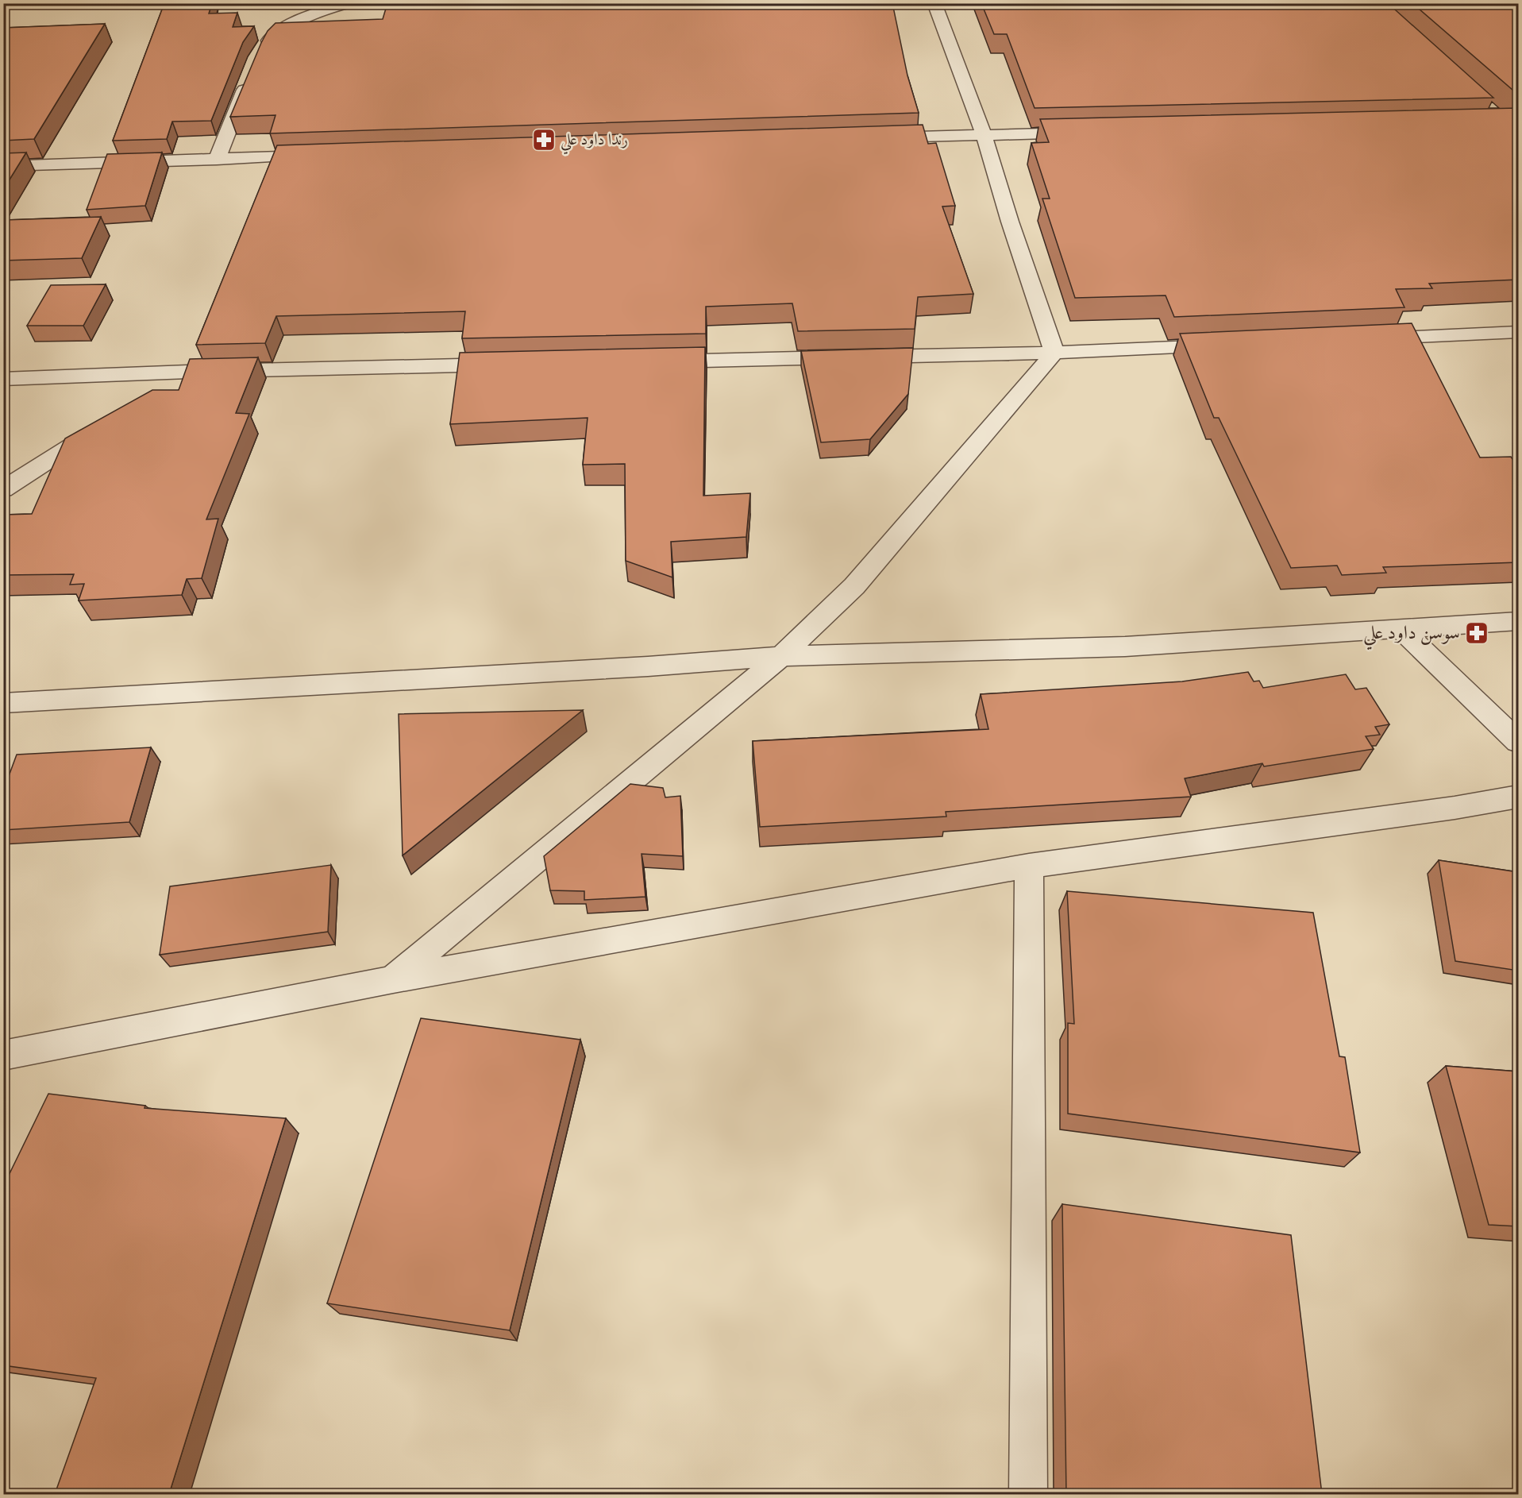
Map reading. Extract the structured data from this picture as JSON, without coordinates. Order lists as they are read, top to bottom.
{
  "places": {
    "pharmacy": ["رندا داود علي", "سوسن داود علي"]
  }
}
